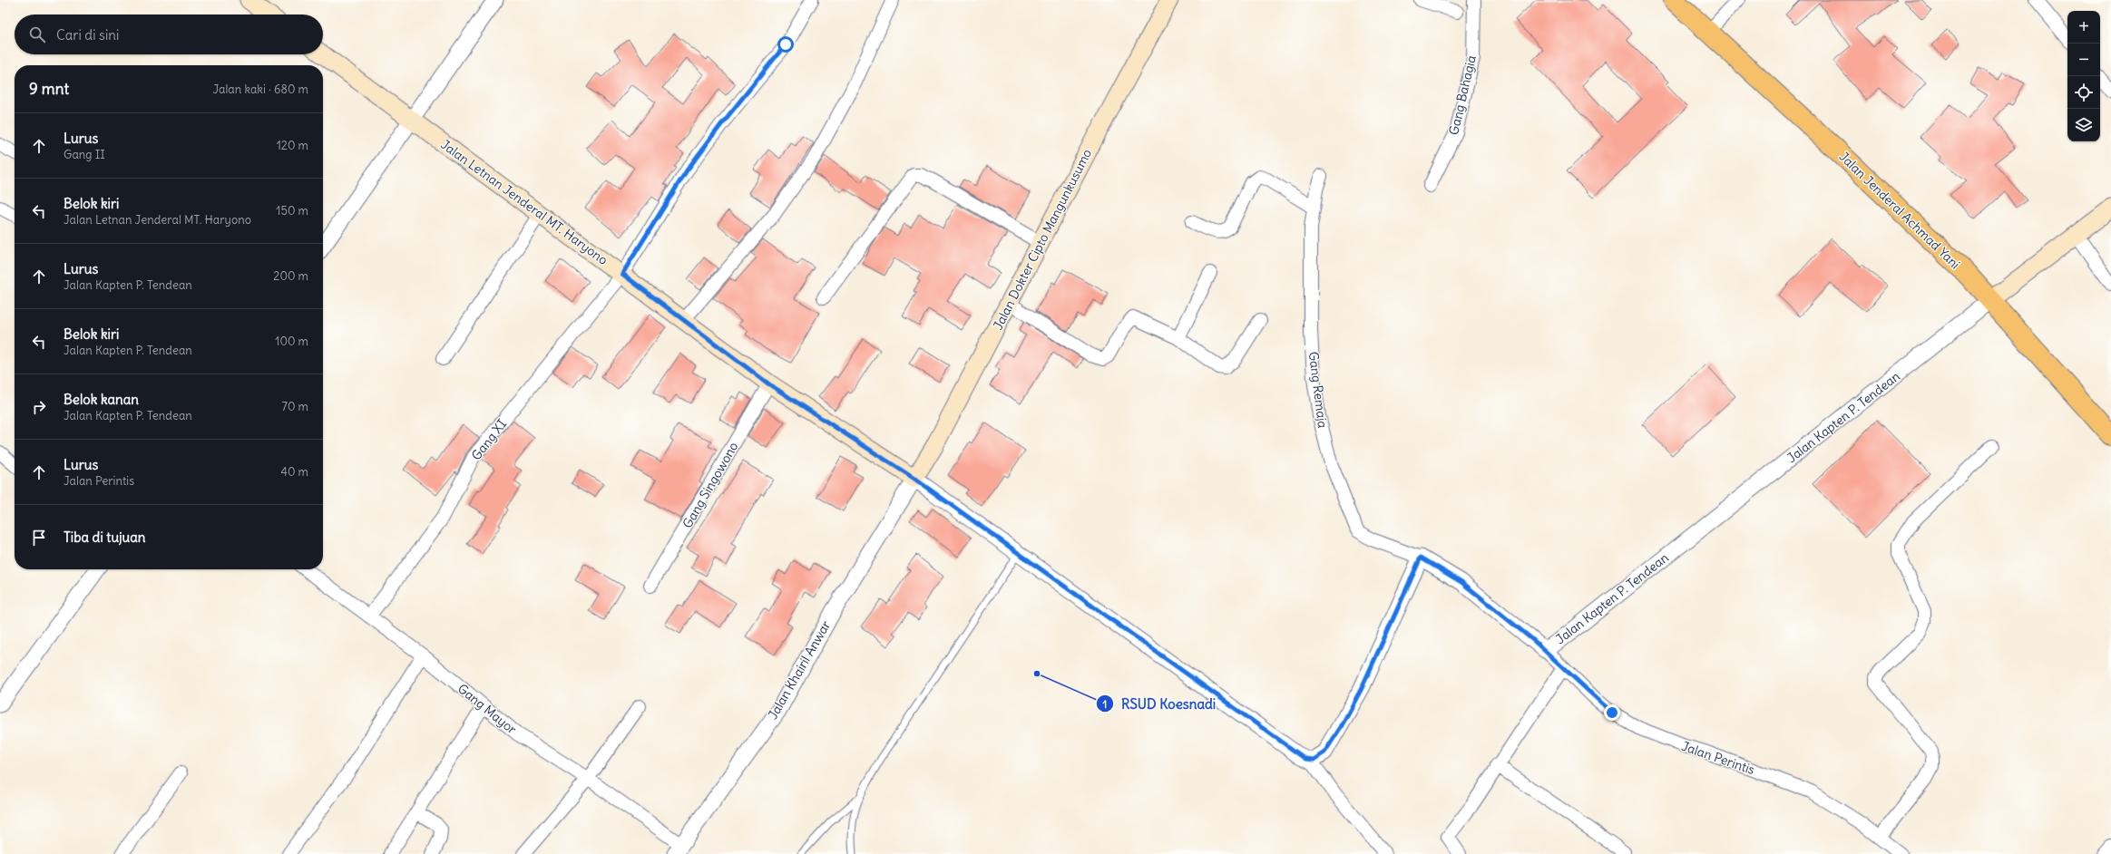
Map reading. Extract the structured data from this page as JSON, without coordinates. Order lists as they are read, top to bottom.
{
  "streets": {
    "main road": ["Jalan Letnan Jenderal MT. Haryono", "Jalan Jenderal Achmad Yani", "Jalan Dokter Cipto Mangunkusumo"],
    "street": [
      "Gang Bahagia",
      "Gang Remaja",
      "Jalan Kapten P. Tendean",
      "Gang XI",
      "Gang Singowono",
      "Jalan Khairil Anwar",
      "Gang Mayor",
      "Jalan Perintis"
    ]
  },
  "crossings": [
    ["Jalan Letnan Jenderal MT. Haryono", "Jalan Dokter Cipto Mangunkusumo"],
    ["Jalan Letnan Jenderal MT. Haryono", "Gang XI"],
    ["Jalan Letnan Jenderal MT. Haryono", "Gang Singowono"],
    ["Jalan Letnan Jenderal MT. Haryono", "Jalan Khairil Anwar"],
    ["Jalan Jenderal Achmad Yani", "Jalan Kapten P. Tendean"],
    ["Jalan Dokter Cipto Mangunkusumo", "Jalan Khairil Anwar"],
    ["Gang Remaja", "Jalan Kapten P. Tendean"],
    ["Jalan Kapten P. Tendean", "Jalan Perintis"],
    ["Gang XI", "Gang Mayor"],
    ["Jalan Khairil Anwar", "Gang Mayor"]
  ],
  "places": ["RSUD Koesnadi"],
  "page": {
    "map_buttons": ["+", "−"],
    "search": "Cari di sini",
    "heading": ["9 mnt", "Jalan kaki · 680 m"],
    "list": [
      ["Lurus", "Gang II", "120 m"],
      ["Belok kiri", "Jalan Letnan Jenderal MT. Haryono", "150 m"],
      ["Lurus", "Jalan Kapten P. Tendean", "200 m"],
      ["Belok kiri", "Jalan Kapten P. Tendean", "100 m"],
      ["Belok kanan", "Jalan Kapten P. Tendean", "70 m"],
      ["Lurus", "Jalan Perintis", "40 m"],
      "Tiba di tujuan"
    ]
  }
}
